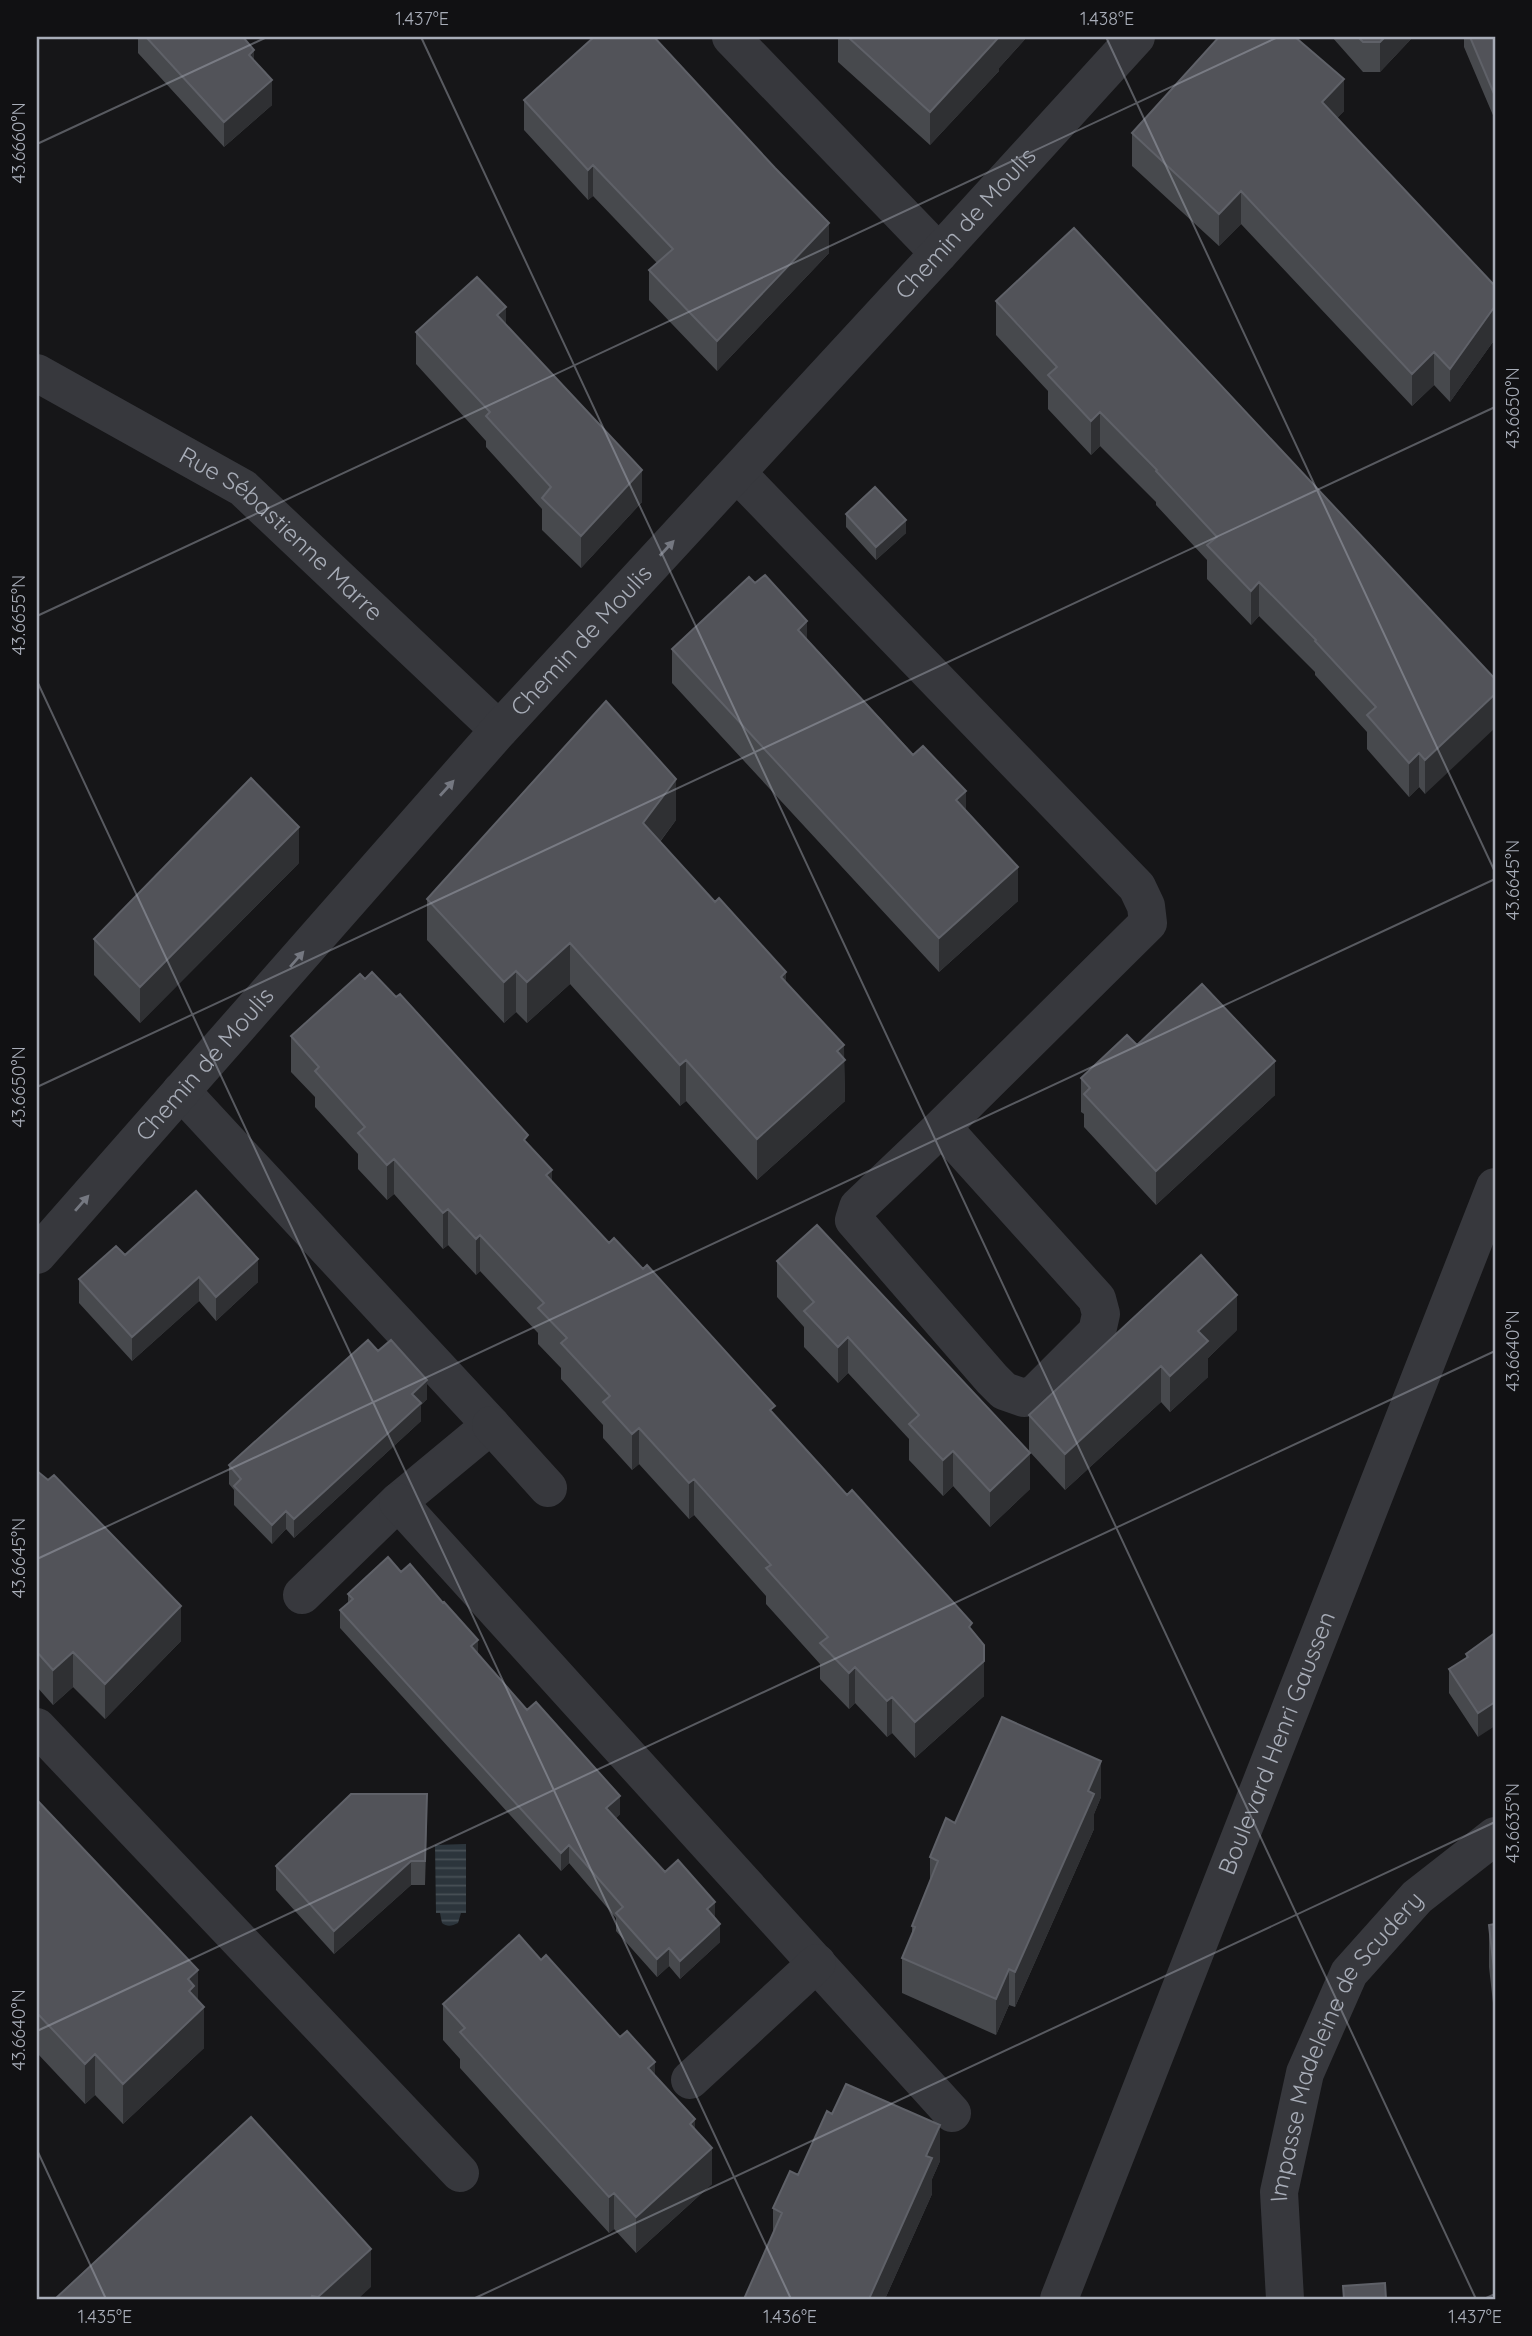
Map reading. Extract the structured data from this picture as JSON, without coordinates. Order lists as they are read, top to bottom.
{
  "streets": {
    "street": [
      "Chemin de Moulis",
      "Rue Sébastienne Marre",
      "Boulevard Henri Gaussen",
      "Impasse Madeleine de Scudery"
    ]
  },
  "crossings": [
    ["Chemin de Moulis", "Rue Sébastienne Marre"]
  ],
  "one_way": ["Chemin de Moulis"],
  "coordinates": [
    "1.437°E",
    "1.438°E",
    "43.6660°N",
    "43.6650°N",
    "43.6655°N",
    "43.6645°N",
    "43.6640°N",
    "43.6635°N",
    "1.435°E",
    "1.436°E"
  ]
}
